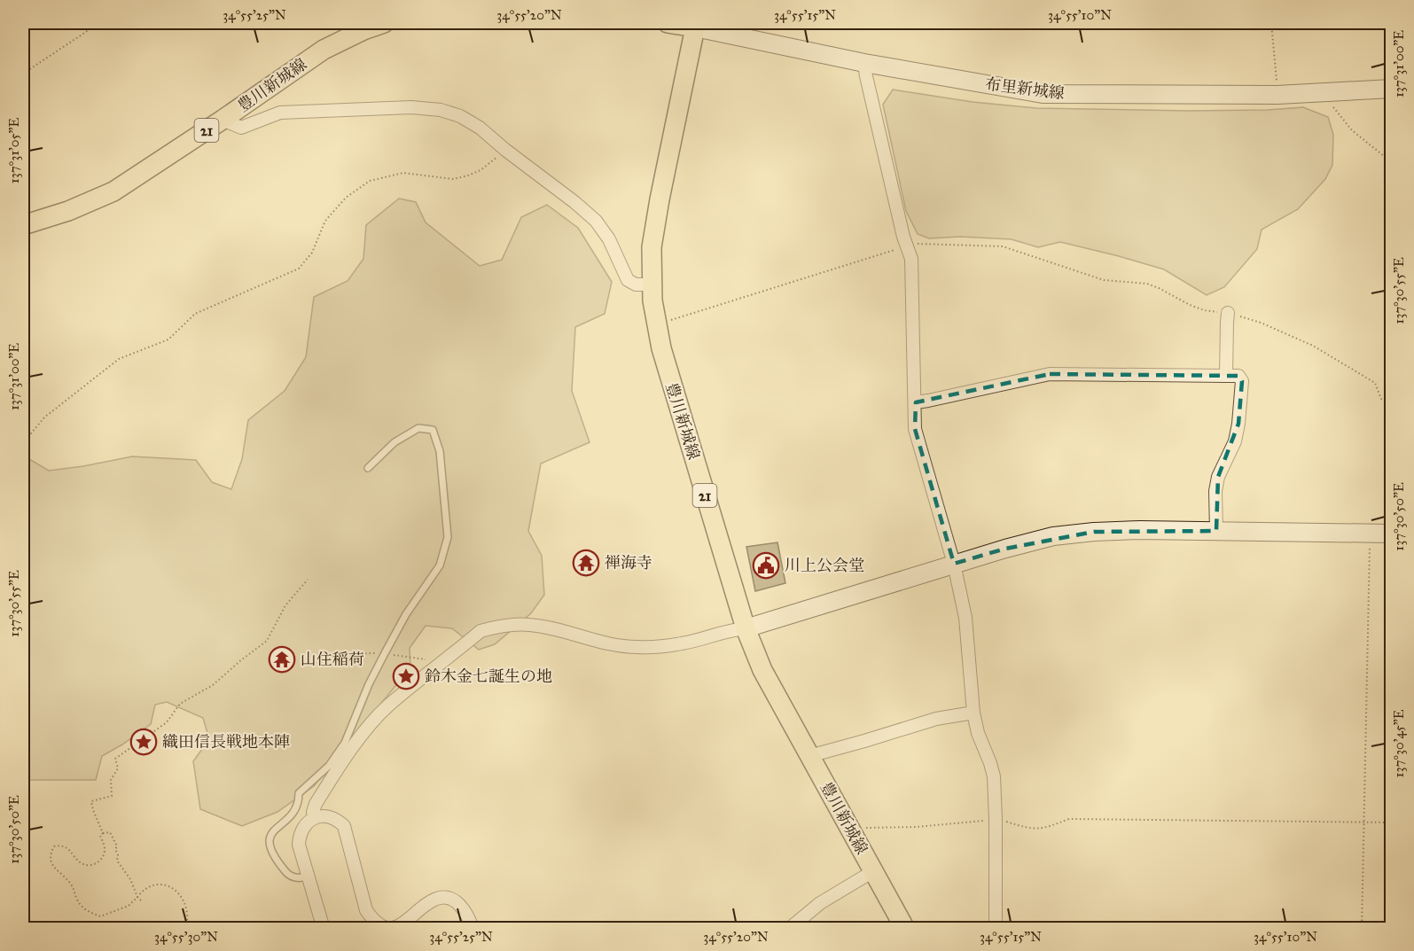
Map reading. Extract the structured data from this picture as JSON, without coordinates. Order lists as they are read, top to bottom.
{
  "streets": {
    "main road": ["豊川新城線", "布里新城線", "21"]
  },
  "crossings": [
    ["豊川新城線", "布里新城線"]
  ],
  "places": {
    "temple": ["禅海寺", "山住稲荷"],
    "public building": ["川上公会堂"],
    "place": ["鈴木金七誕生の地", "織田信長戦地本陣"]
  },
  "coordinates": [
    "34°55'25\"N",
    "34°55'20\"N",
    "34°55'15\"N",
    "34°55'10\"N",
    "137°31'00\"E",
    "137°31'05\"E",
    "137°30'55\"E",
    "137°30'50\"E",
    "137°30'45\"E",
    "34°55'30\"N"
  ]
}
